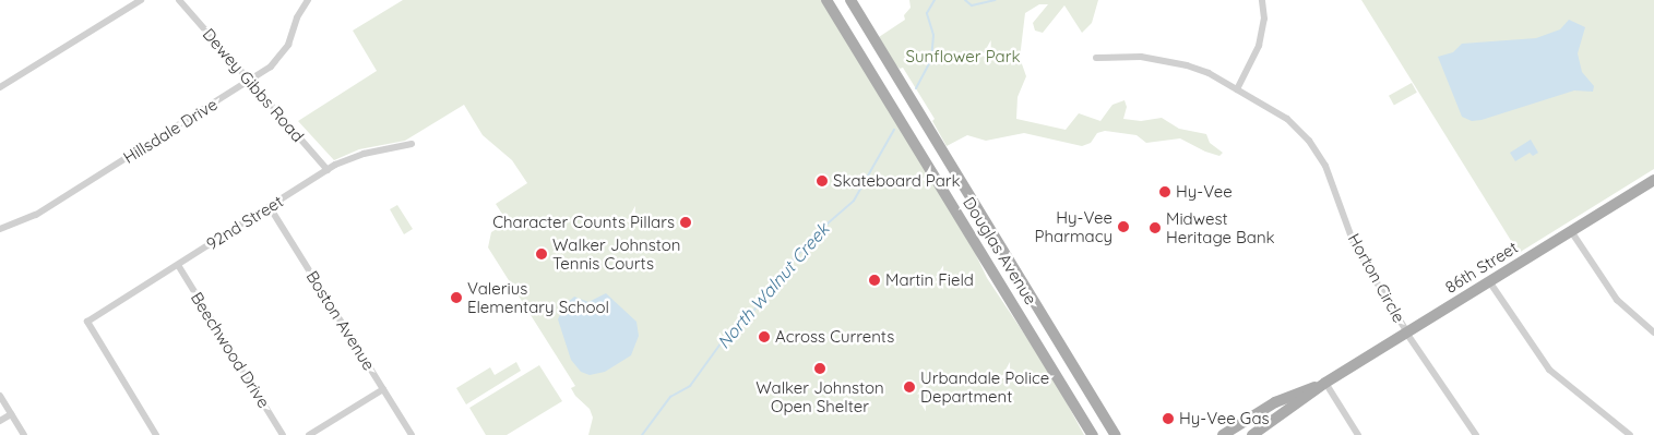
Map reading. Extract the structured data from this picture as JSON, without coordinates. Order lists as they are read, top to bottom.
{
  "streets": {
    "main road": ["Douglas Avenue", "86th Street"],
    "street": [
      "Dewey Gibbs Road",
      "Hillsdale Drive",
      "92nd Street",
      "Horton Circle",
      "Boston Avenue",
      "Beechwood Drive"
    ]
  },
  "crossings": [
    ["Dewey Gibbs Road", "Hillsdale Drive"],
    ["Dewey Gibbs Road", "92nd Street"],
    ["92nd Street", "Boston Avenue"],
    ["92nd Street", "Beechwood Drive"],
    ["86th Street", "Horton Circle"]
  ],
  "water": ["North Walnut Creek"],
  "parks": ["Sunflower Park"],
  "places": [
    "Skateboard Park",
    "Hy-Vee",
    "Character Counts Pillars",
    "Hy-Vee Pharmacy",
    "Midwest Heritage Bank",
    "Walker Johnston Tennis Courts",
    "Martin Field",
    "Valerius Elementary School",
    "Across Currents",
    "Walker Johnston Open Shelter",
    "Urbandale Police Department",
    "Hy-Vee Gas"
  ]
}
